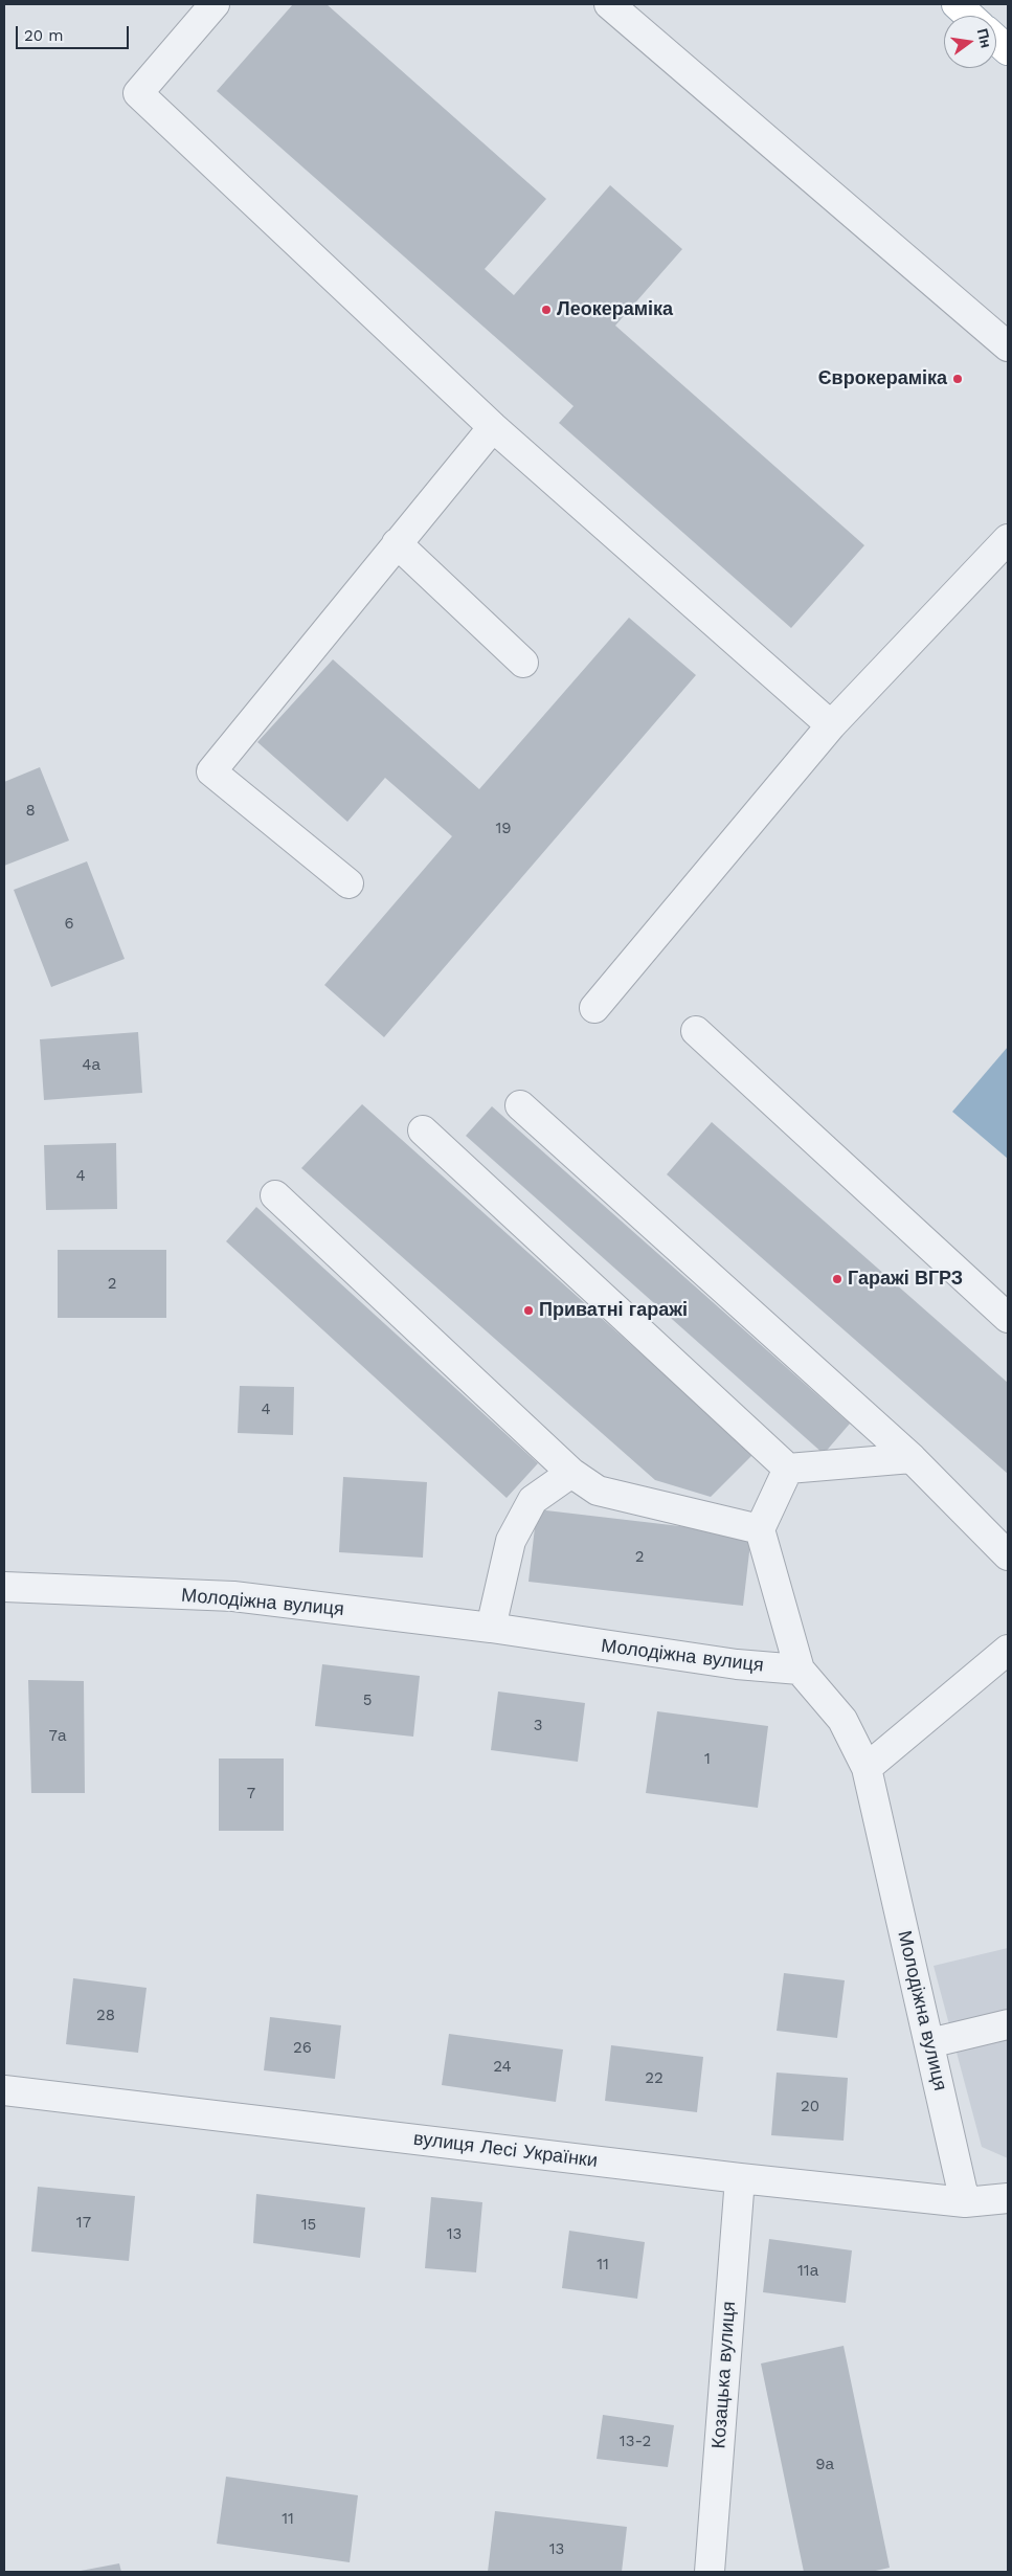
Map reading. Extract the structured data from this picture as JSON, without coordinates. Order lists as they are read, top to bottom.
{
  "streets": {
    "street": ["Молодіжна вулиця", "вулиця Лесі Українки", "Козацька вулиця"]
  },
  "crossings": [
    ["Молодіжна вулиця", "вулиця Лесі Українки"],
    ["вулиця Лесі Українки", "Козацька вулиця"]
  ],
  "places": [
    "Леокераміка",
    "Єврокераміка",
    "Гаражі ВГРЗ",
    "Приватні гаражі"
  ],
  "house_numbers": [
    "8",
    "19",
    "6",
    "4а",
    "4",
    "2",
    "4",
    "2",
    "5",
    "3",
    "7а",
    "1",
    "7",
    "28",
    "26",
    "24",
    "22",
    "20",
    "17",
    "15",
    "13",
    "11",
    "11а",
    "13-2",
    "9а",
    "11",
    "13"
  ],
  "scale_bar": "20 m",
  "north": "right"
}
